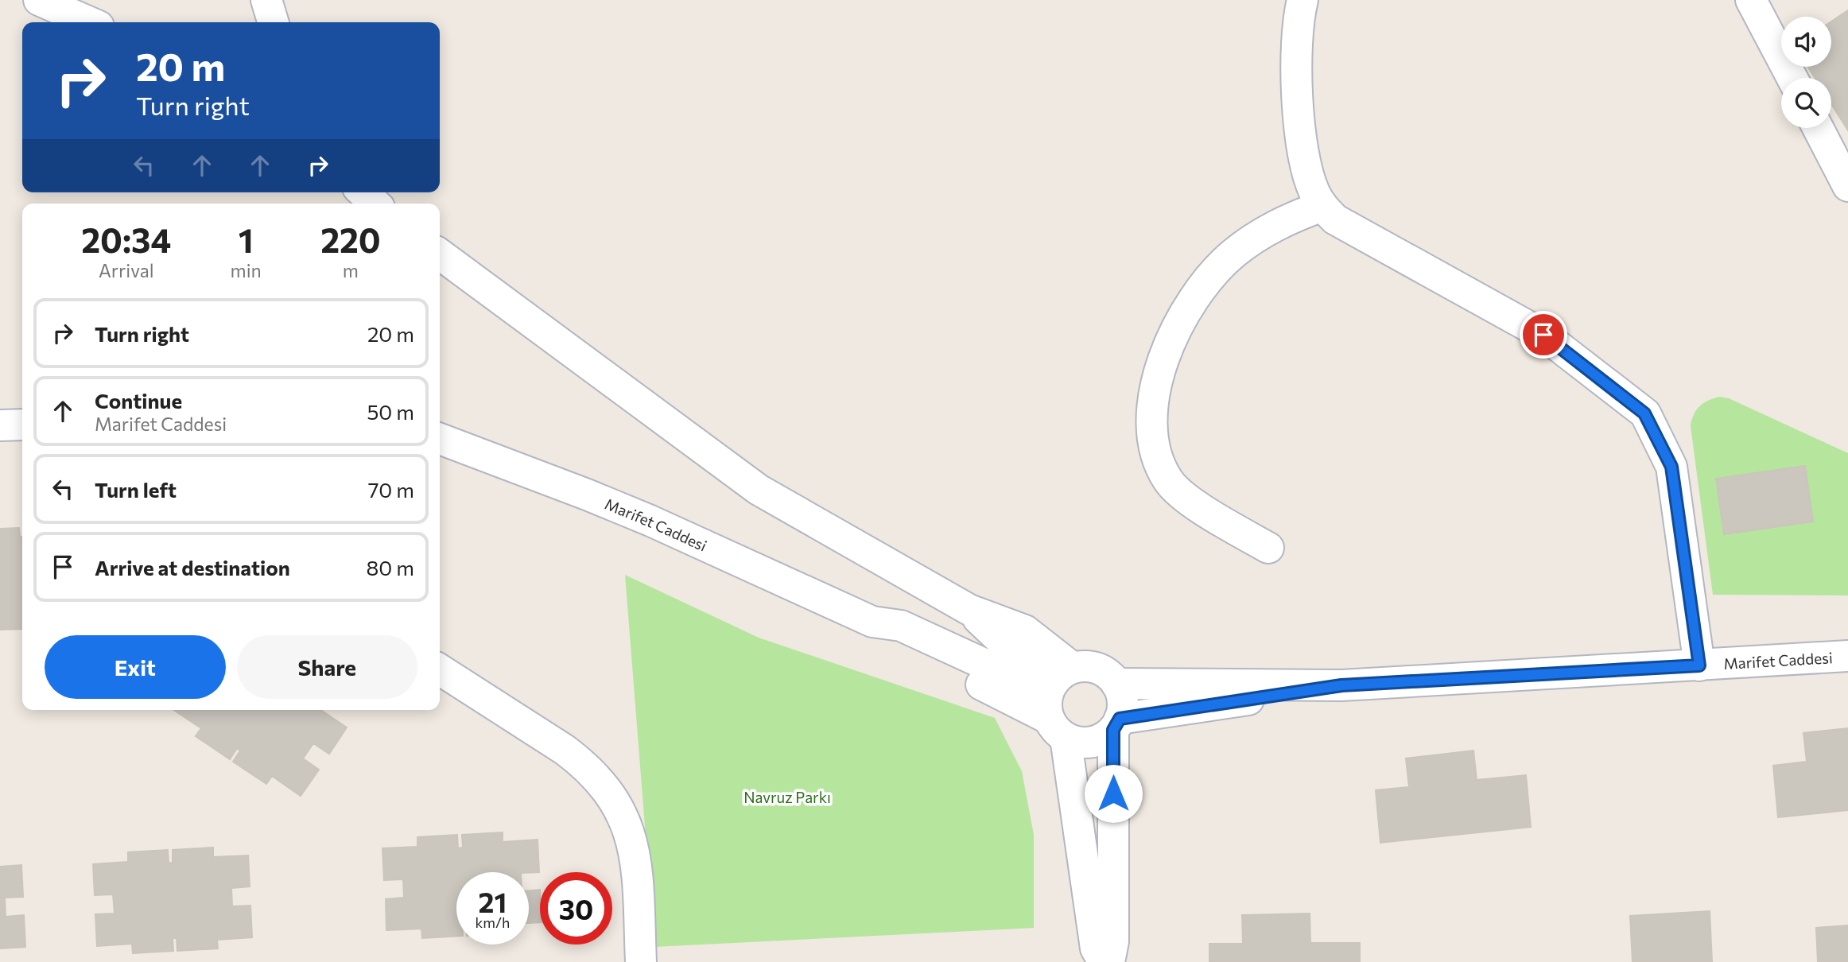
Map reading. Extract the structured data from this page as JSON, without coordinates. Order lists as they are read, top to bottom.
{
  "streets": {
    "street": ["Marifet Caddesi"]
  },
  "parks": ["Navruz Parkı"],
  "page": {
    "turn": ["20 m", "Turn right"],
    "eta": [
      "20:34",
      "Arrival",
      "1",
      "min",
      "220",
      "m"
    ],
    "list": [
      {
        "name": "Turn right",
        "value": "20 m"
      },
      {
        "name": "Continue",
        "note": "Marifet Caddesi",
        "value": "50 m"
      },
      {
        "name": "Turn left",
        "value": "70 m"
      },
      {
        "name": "Arrive at destination",
        "value": "80 m"
      }
    ],
    "buttons": ["Exit", "Share"],
    "speed": "21 km/h",
    "limit": "30"
  }
}
